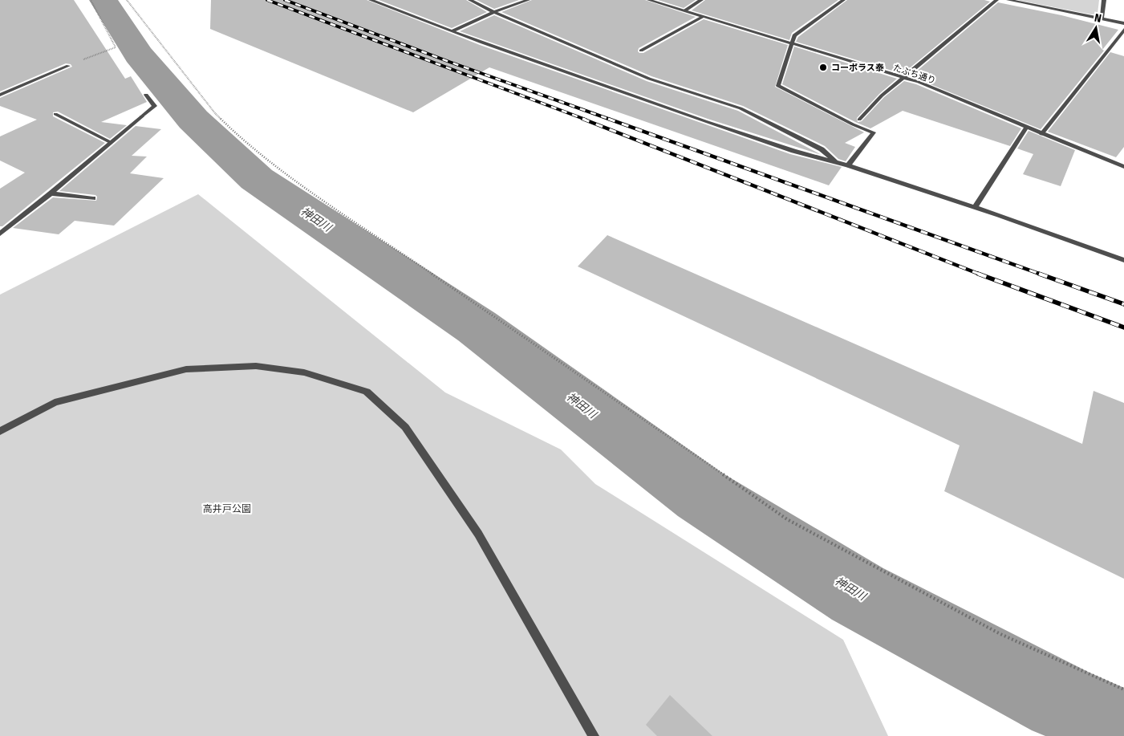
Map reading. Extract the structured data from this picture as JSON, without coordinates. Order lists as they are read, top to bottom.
{
  "streets": {
    "street": ["たぶち通り"]
  },
  "water": ["神田川"],
  "parks": ["高井戸公園"],
  "places": ["コーポラス泰"],
  "north": "top"
}
